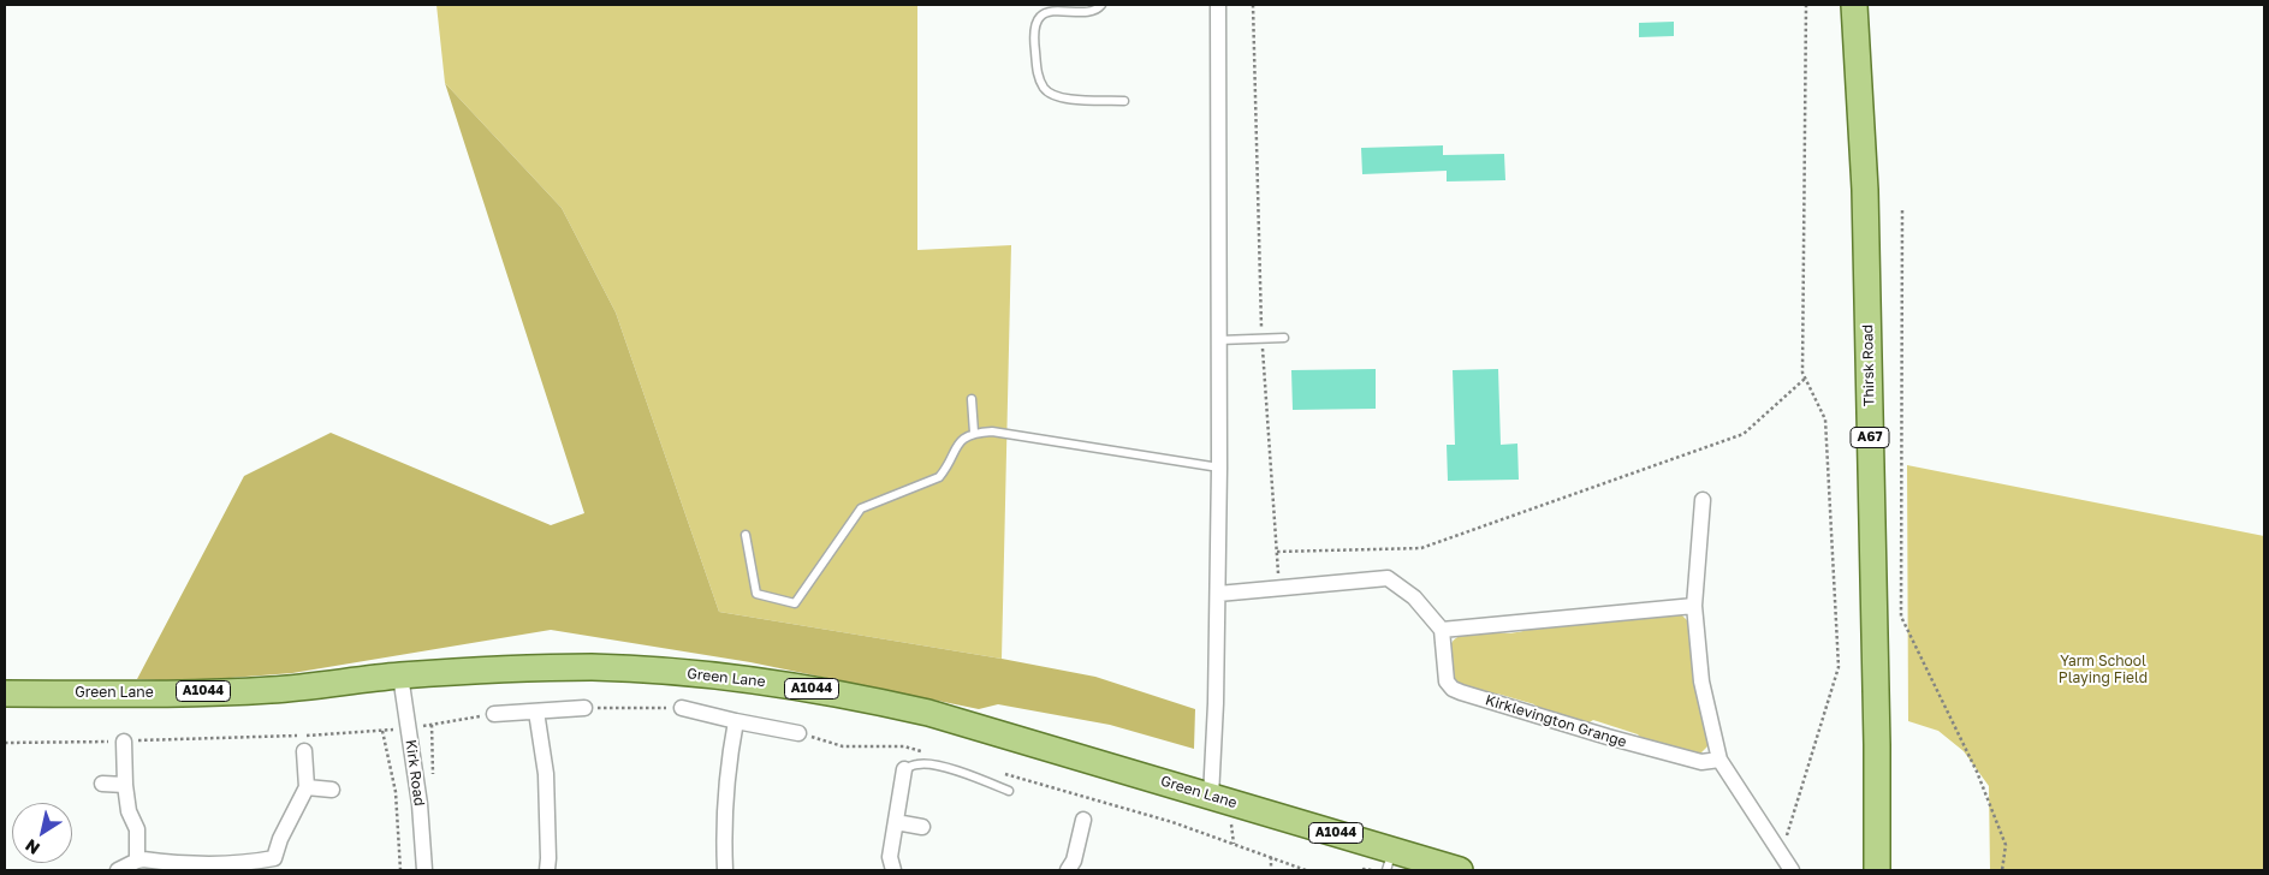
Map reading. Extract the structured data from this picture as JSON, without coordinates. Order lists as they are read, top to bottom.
{
  "streets": {
    "main road": [
      "Thirsk Road",
      "A67",
      "Green Lane",
      "A1044"
    ],
    "street": ["Kirklevington Grange", "Kirk Road"]
  },
  "crossings": [
    ["Green Lane", "Kirk Road"]
  ],
  "parks": ["Yarm School Playing Field"],
  "north": "bottom left"
}
